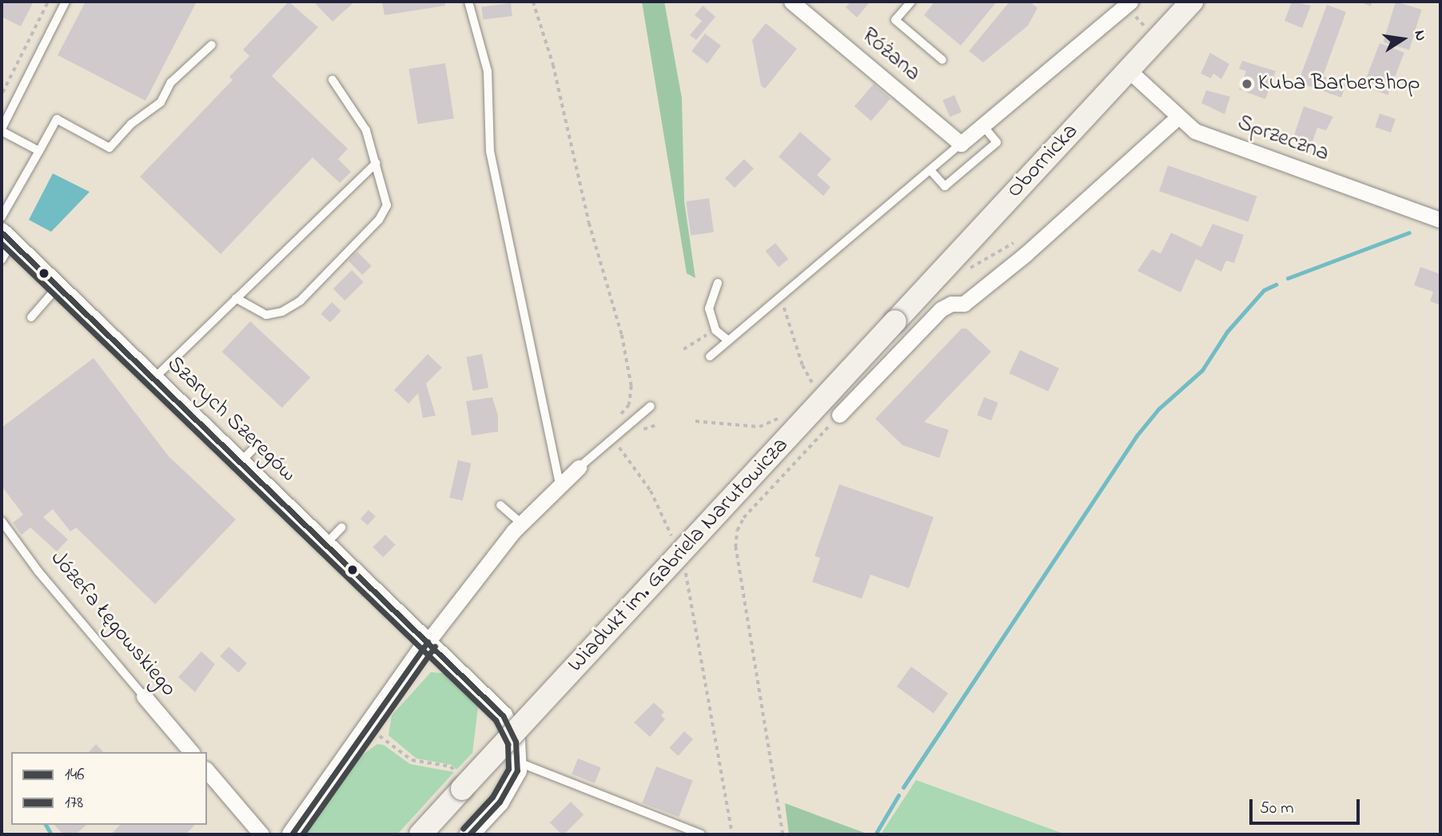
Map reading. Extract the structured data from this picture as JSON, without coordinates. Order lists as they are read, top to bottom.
{
  "streets": {
    "main road": ["Obornicka", "Wiadukt im. Gabriela Narutowicza"],
    "street": [
      "Różana",
      "Sprzeczna",
      "Szarych Szeregów",
      "Józefa Łęgowskiego"
    ]
  },
  "crossings": [
    ["Sprzeczna", "Obornicka"],
    ["Obornicka", "Wiadukt im. Gabriela Narutowicza"]
  ],
  "places": ["Kuba Barbershop"],
  "lines": ["transit line 146", "transit line 178"],
  "legend": ["146", "178"],
  "scale_bar": "50 m",
  "north": "right"
}
